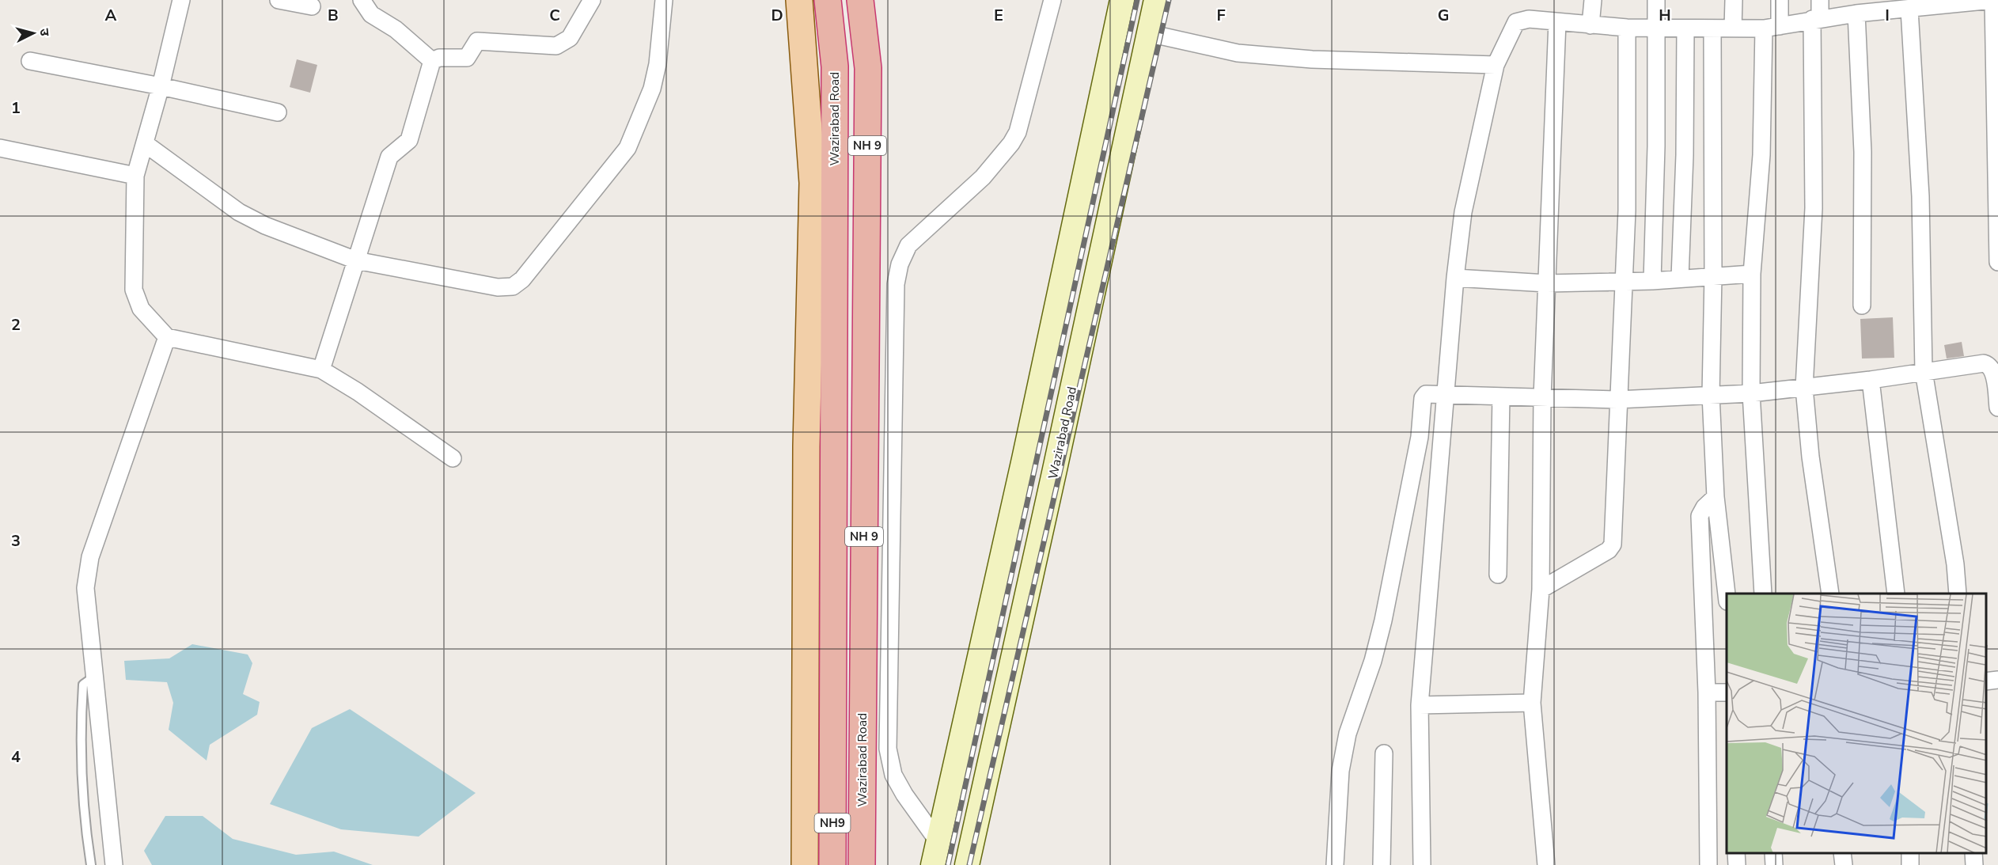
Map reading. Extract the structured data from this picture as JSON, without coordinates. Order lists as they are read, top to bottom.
{
  "streets": {
    "highway": ["Wazirabad Road", "NH 9", "NH9"]
  },
  "north": "right",
  "grid": {
    "columns": [
      "A",
      "B",
      "C",
      "D",
      "E",
      "F",
      "G",
      "H",
      "I"
    ],
    "rows": [
      "1",
      "2",
      "3",
      "4"
    ]
  }
}
